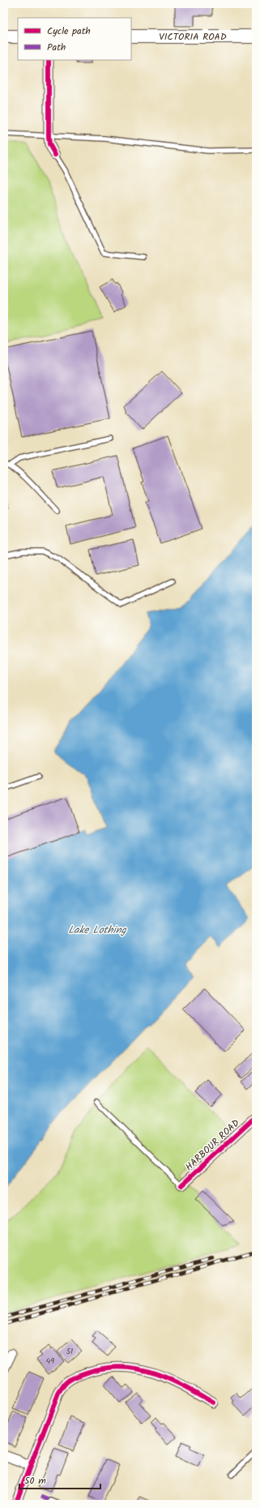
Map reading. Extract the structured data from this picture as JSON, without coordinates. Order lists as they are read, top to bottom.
{
  "streets": {
    "main road": ["VICTORIA ROAD"],
    "street": ["HARBOUR ROAD"]
  },
  "water": ["Lake Lothing"],
  "house_numbers": ["51", "49"],
  "legend": ["Cycle path", "Path"],
  "scale_bar": "50 m"
}
